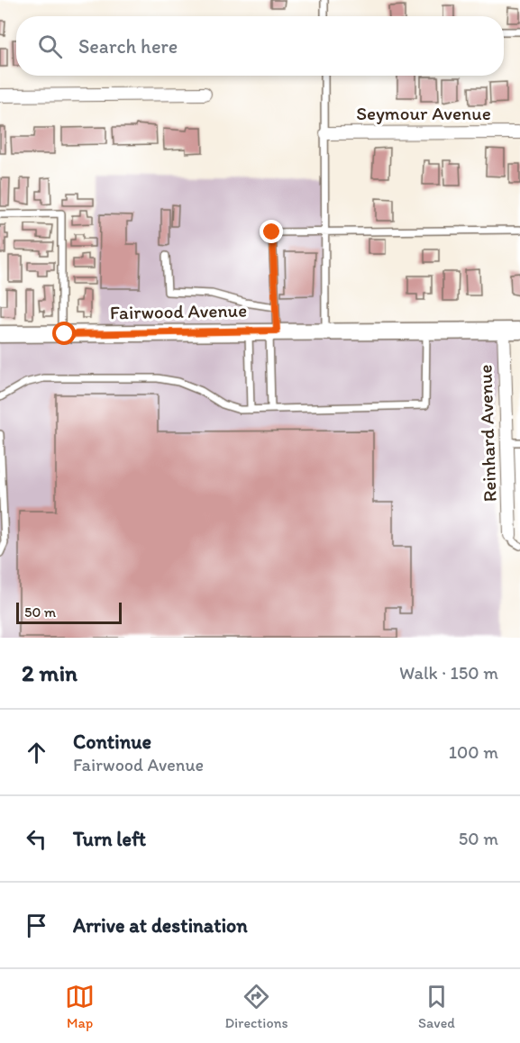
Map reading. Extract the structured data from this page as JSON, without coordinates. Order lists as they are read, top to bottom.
{
  "streets": {
    "street": ["Seymour Avenue", "Fairwood Avenue", "Reinhard Avenue"]
  },
  "crossings": [
    ["Fairwood Avenue", "Reinhard Avenue"]
  ],
  "scale_bar": "50 m",
  "page": {
    "search": "Search here",
    "scale": "50 m",
    "heading": ["2 min", "Walk · 150 m"],
    "list": [
      ["Continue", "Fairwood Avenue", "100 m"],
      ["Turn left", "50 m"],
      "Arrive at destination"
    ],
    "nav": ["Map", "Directions", "Saved"]
  }
}
